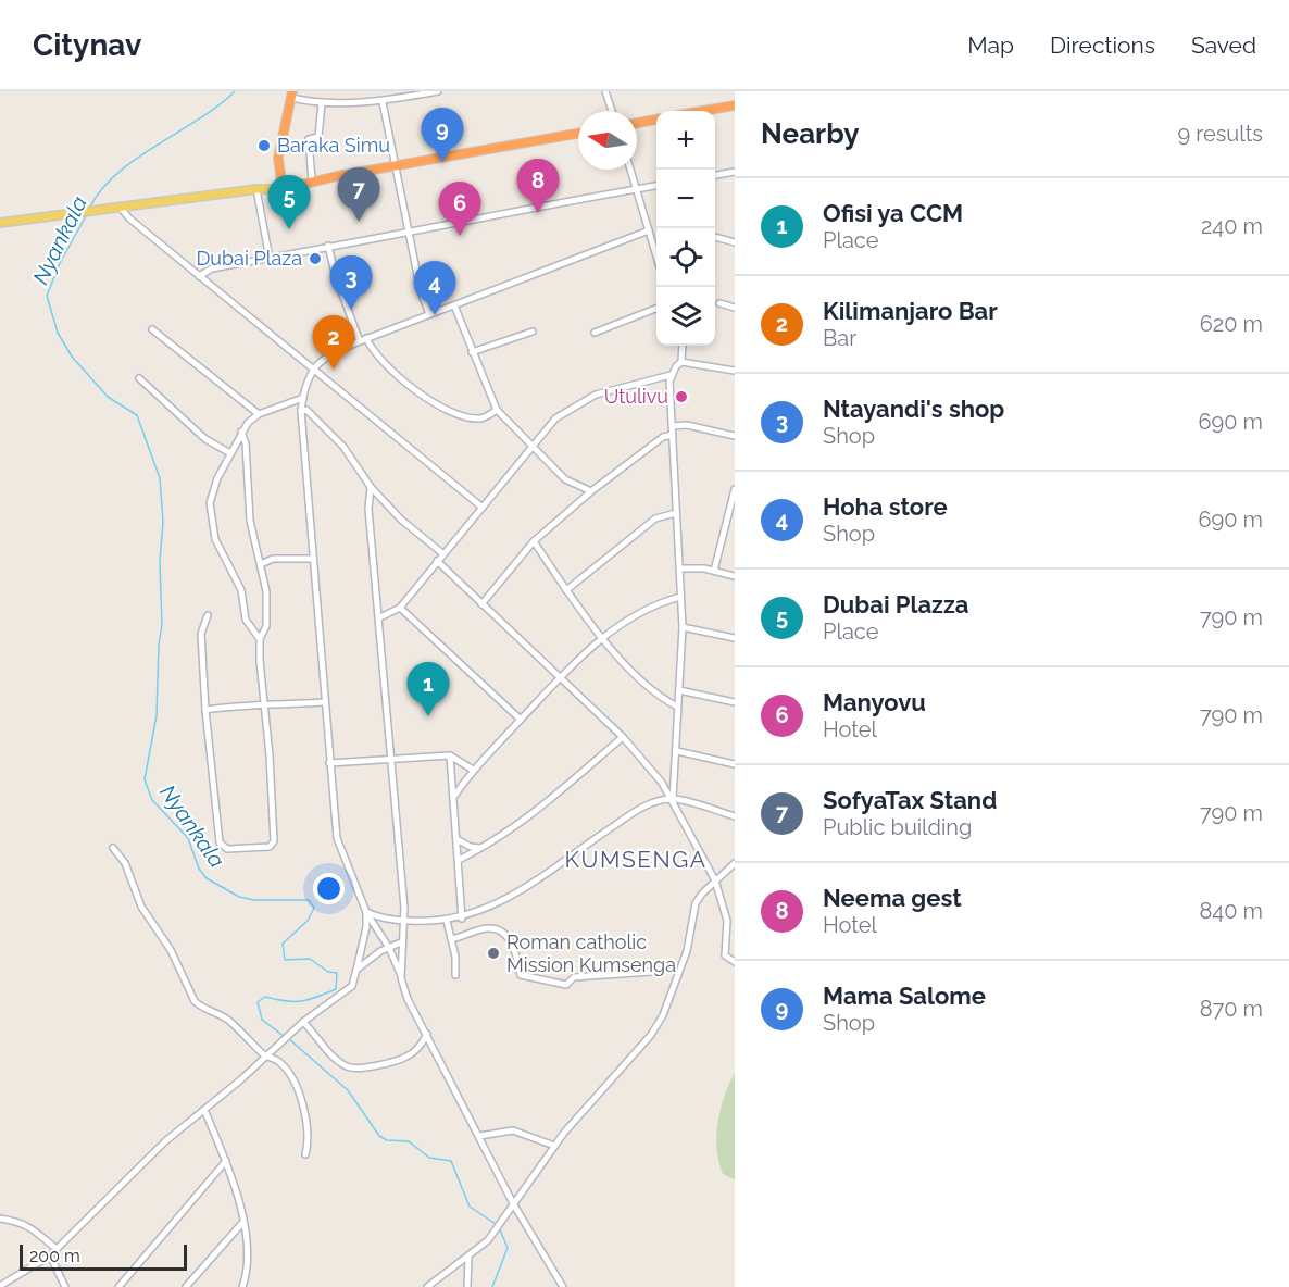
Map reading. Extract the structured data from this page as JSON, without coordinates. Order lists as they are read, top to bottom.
{
  "districts": ["KUMSENGA"],
  "water": ["Nyankala"],
  "places": [
    "Baraka Simu",
    "Dubai Plaza",
    "Utulivu",
    "Roman catholic Mission Kumsenga"
  ],
  "scale_bar": "200 m",
  "north": "left",
  "page": {
    "header": "Citynav",
    "nav": ["Map", "Directions", "Saved"],
    "heading": ["Nearby", "9 results"],
    "pins": [
      "9",
      "8",
      "7",
      "5",
      "6",
      "3",
      "4",
      "2",
      "1"
    ],
    "map_buttons": ["+", "−"],
    "list": [
      {
        "mark": "1",
        "name": "Ofisi ya CCM",
        "note": "Place",
        "value": "240 m"
      },
      {
        "mark": "2",
        "name": "Kilimanjaro Bar",
        "note": "Bar",
        "value": "620 m"
      },
      {
        "mark": "3",
        "name": "Ntayandi's shop",
        "note": "Shop",
        "value": "690 m"
      },
      {
        "mark": "4",
        "name": "Hoha store",
        "note": "Shop",
        "value": "690 m"
      },
      {
        "mark": "5",
        "name": "Dubai Plazza",
        "note": "Place",
        "value": "790 m"
      },
      {
        "mark": "6",
        "name": "Manyovu",
        "note": "Hotel",
        "value": "790 m"
      },
      {
        "mark": "7",
        "name": "SofyaTax Stand",
        "note": "Public building",
        "value": "790 m"
      },
      {
        "mark": "8",
        "name": "Neema gest",
        "note": "Hotel",
        "value": "840 m"
      },
      {
        "mark": "9",
        "name": "Mama Salome",
        "note": "Shop",
        "value": "870 m"
      }
    ],
    "scale": "200 m"
  }
}
